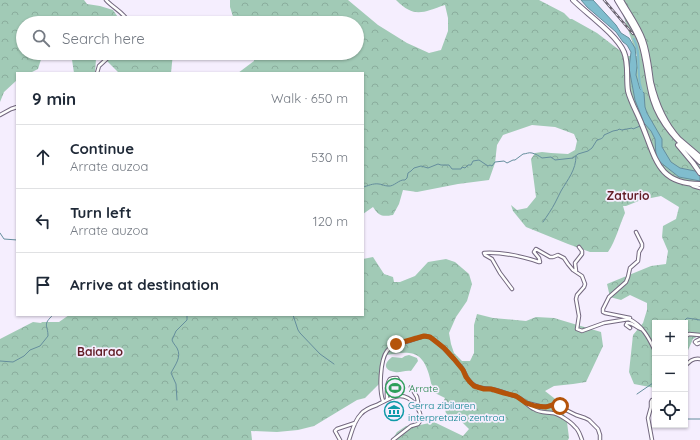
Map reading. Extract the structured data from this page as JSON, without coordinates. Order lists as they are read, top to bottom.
{
  "districts": ["Zaturio", "Baiarao"],
  "places": {
    "sports": ["Arrate"],
    "museum": ["Gerra zibilaren interpretazio zentroa"]
  },
  "page": {
    "search": "Search here",
    "heading": ["9 min", "Walk · 650 m"],
    "list": [
      ["Continue", "Arrate auzoa", "530 m"],
      ["Turn left", "Arrate auzoa", "120 m"],
      "Arrive at destination"
    ],
    "map_buttons": ["+", "−"]
  }
}
